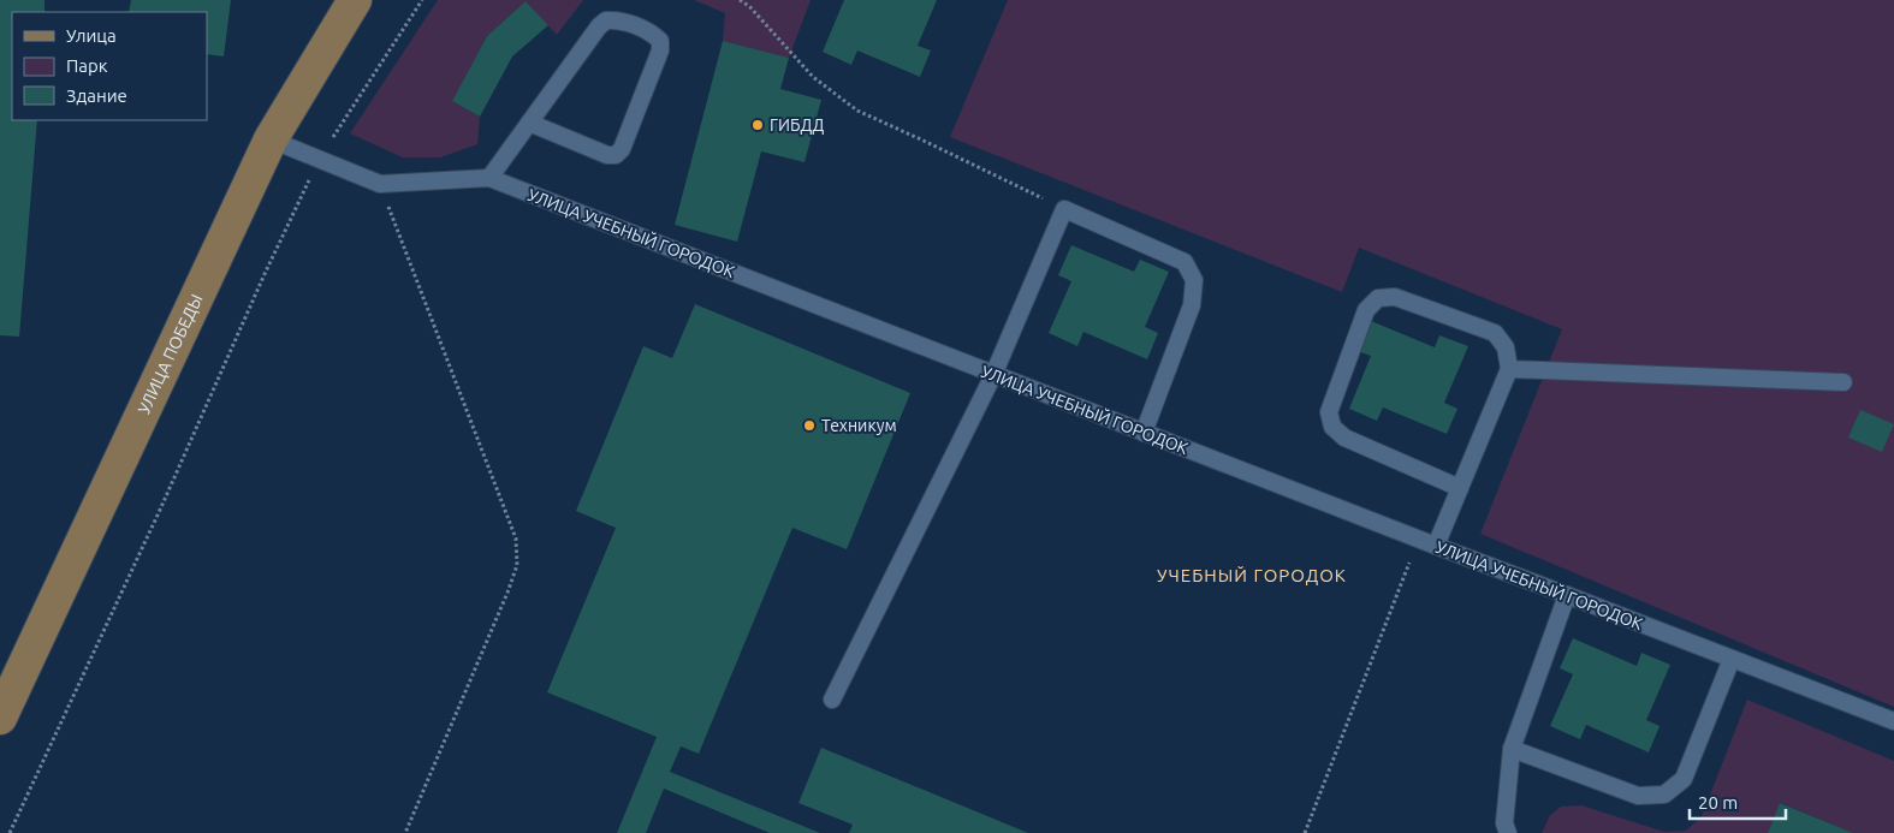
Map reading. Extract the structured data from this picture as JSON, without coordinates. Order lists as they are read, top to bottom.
{
  "streets": {
    "main road": ["УЛИЦА ПОБЕДЫ"],
    "lane": ["УЛИЦА УЧЕБНЫЙ ГОРОДОК"]
  },
  "crossings": [
    ["УЛИЦА УЧЕБНЫЙ ГОРОДОК", "УЛИЦА ПОБЕДЫ"]
  ],
  "districts": ["УЧЕБНЫЙ ГОРОДОК"],
  "places": ["ГИБДД", "Техникум"],
  "legend": ["Улица", "Парк", "Здание"],
  "scale_bar": "20 m"
}
